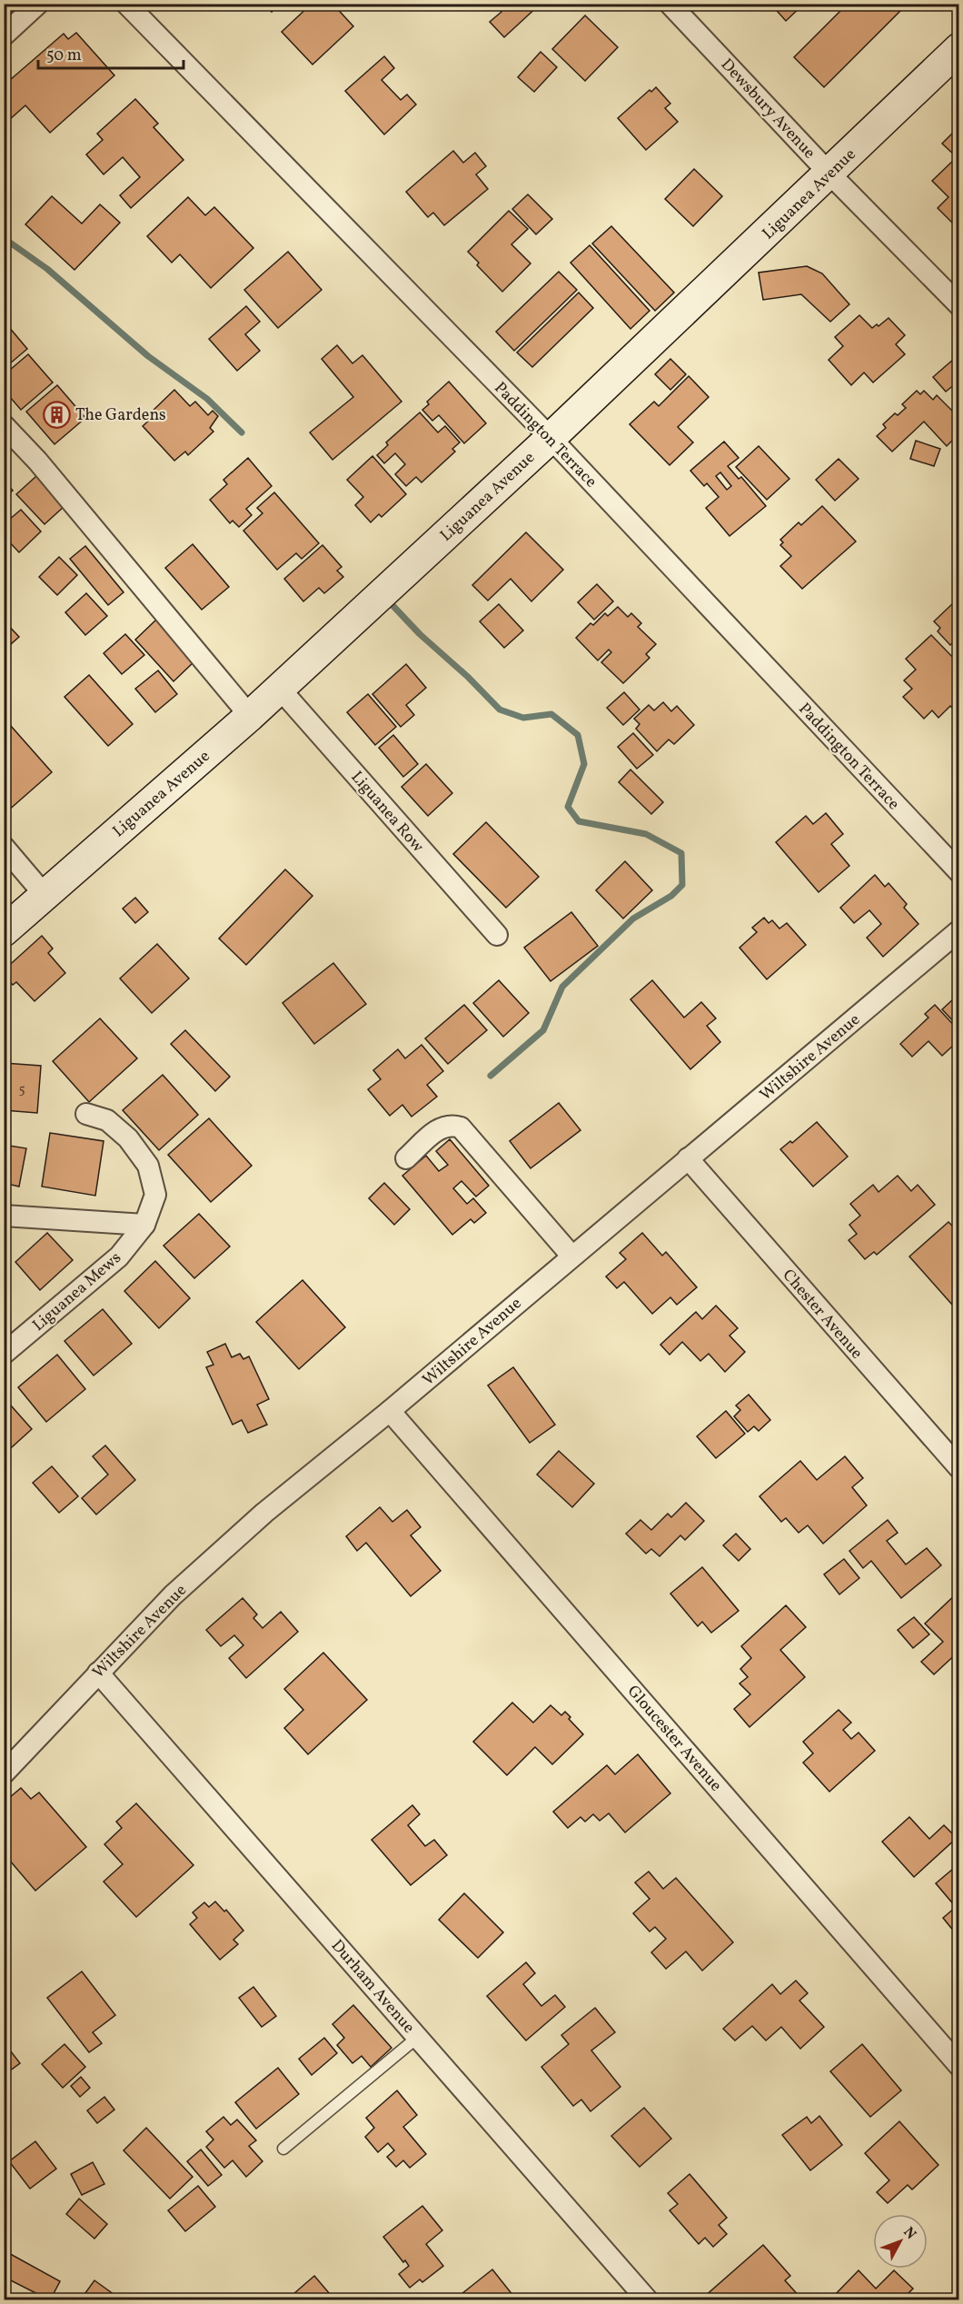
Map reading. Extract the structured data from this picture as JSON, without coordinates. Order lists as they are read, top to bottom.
{
  "streets": {
    "main road": ["Liguanea Avenue"],
    "street": [
      "Dewsbury Avenue",
      "Paddington Terrace",
      "Liguanea Row",
      "Wiltshire Avenue",
      "Liguanea Mews",
      "Chester Avenue",
      "Gloucester Avenue",
      "Durham Avenue"
    ]
  },
  "crossings": [
    ["Dewsbury Avenue", "Liguanea Avenue"],
    ["Liguanea Avenue", "Paddington Terrace"],
    ["Liguanea Avenue", "Liguanea Row"],
    ["Wiltshire Avenue", "Chester Avenue"],
    ["Wiltshire Avenue", "Gloucester Avenue"],
    ["Wiltshire Avenue", "Durham Avenue"]
  ],
  "places": {
    "building": ["The Gardens"]
  },
  "house_numbers": ["5"],
  "scale_bar": "50 m",
  "north": "top right"
}
